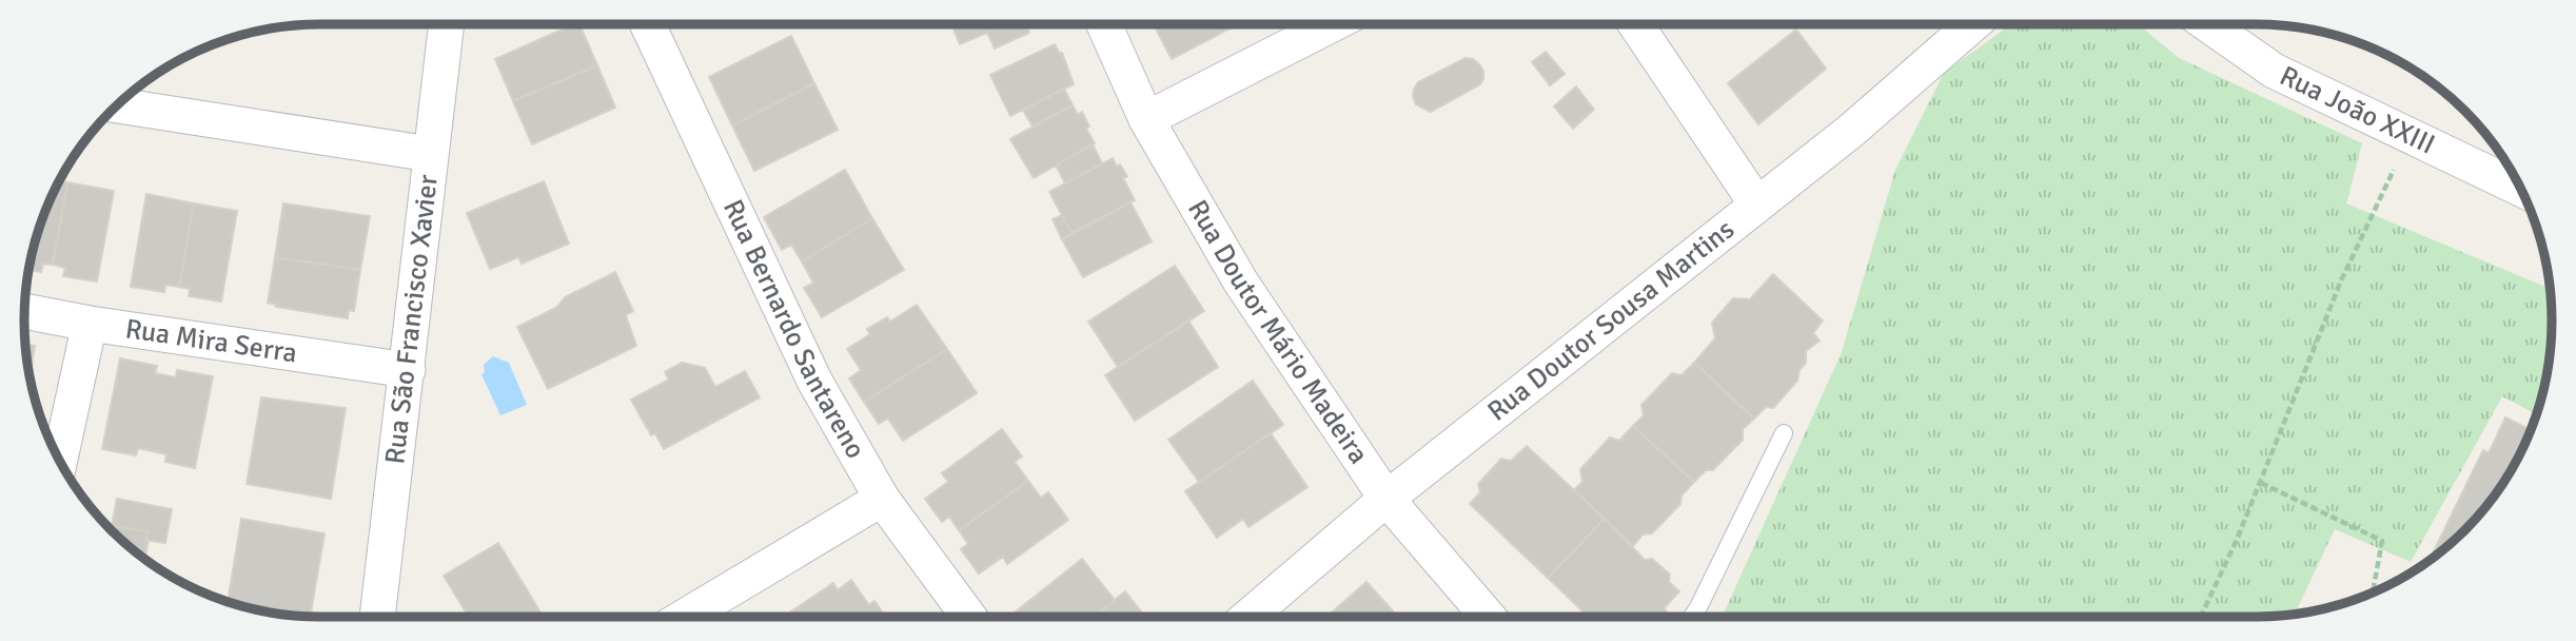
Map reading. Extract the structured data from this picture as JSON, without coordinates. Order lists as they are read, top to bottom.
{
  "streets": {
    "street": [
      "Rua João XXIII",
      "Rua São Francisco Xavier",
      "Rua Doutor Sousa Martins",
      "Rua Bernardo Santareno",
      "Rua Doutor Mário Madeira",
      "Rua Mira Serra"
    ]
  },
  "crossings": [
    ["Rua São Francisco Xavier", "Rua Mira Serra"],
    ["Rua Doutor Sousa Martins", "Rua Doutor Mário Madeira"]
  ]
}
